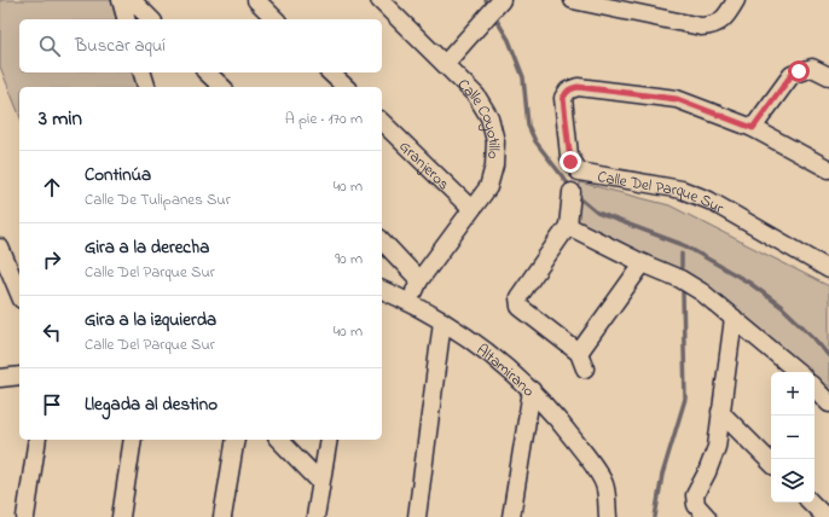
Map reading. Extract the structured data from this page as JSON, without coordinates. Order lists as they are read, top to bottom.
{
  "streets": {
    "street": [
      "Calle Coyotillo",
      "Granjeros",
      "Calle Del Parque Sur",
      "Altamirano"
    ]
  },
  "crossings": [
    ["Calle Coyotillo", "Granjeros"],
    ["Calle Coyotillo", "Altamirano"]
  ],
  "page": {
    "search": "Buscar aquí",
    "heading": ["3 min", "A pie · 170 m"],
    "list": [
      ["Continúa", "Calle De Tulipanes Sur", "40 m"],
      ["Gira a la derecha", "Calle Del Parque Sur", "90 m"],
      ["Gira a la izquierda", "Calle Del Parque Sur", "40 m"],
      "Llegada al destino"
    ],
    "map_buttons": ["+", "−"]
  }
}
